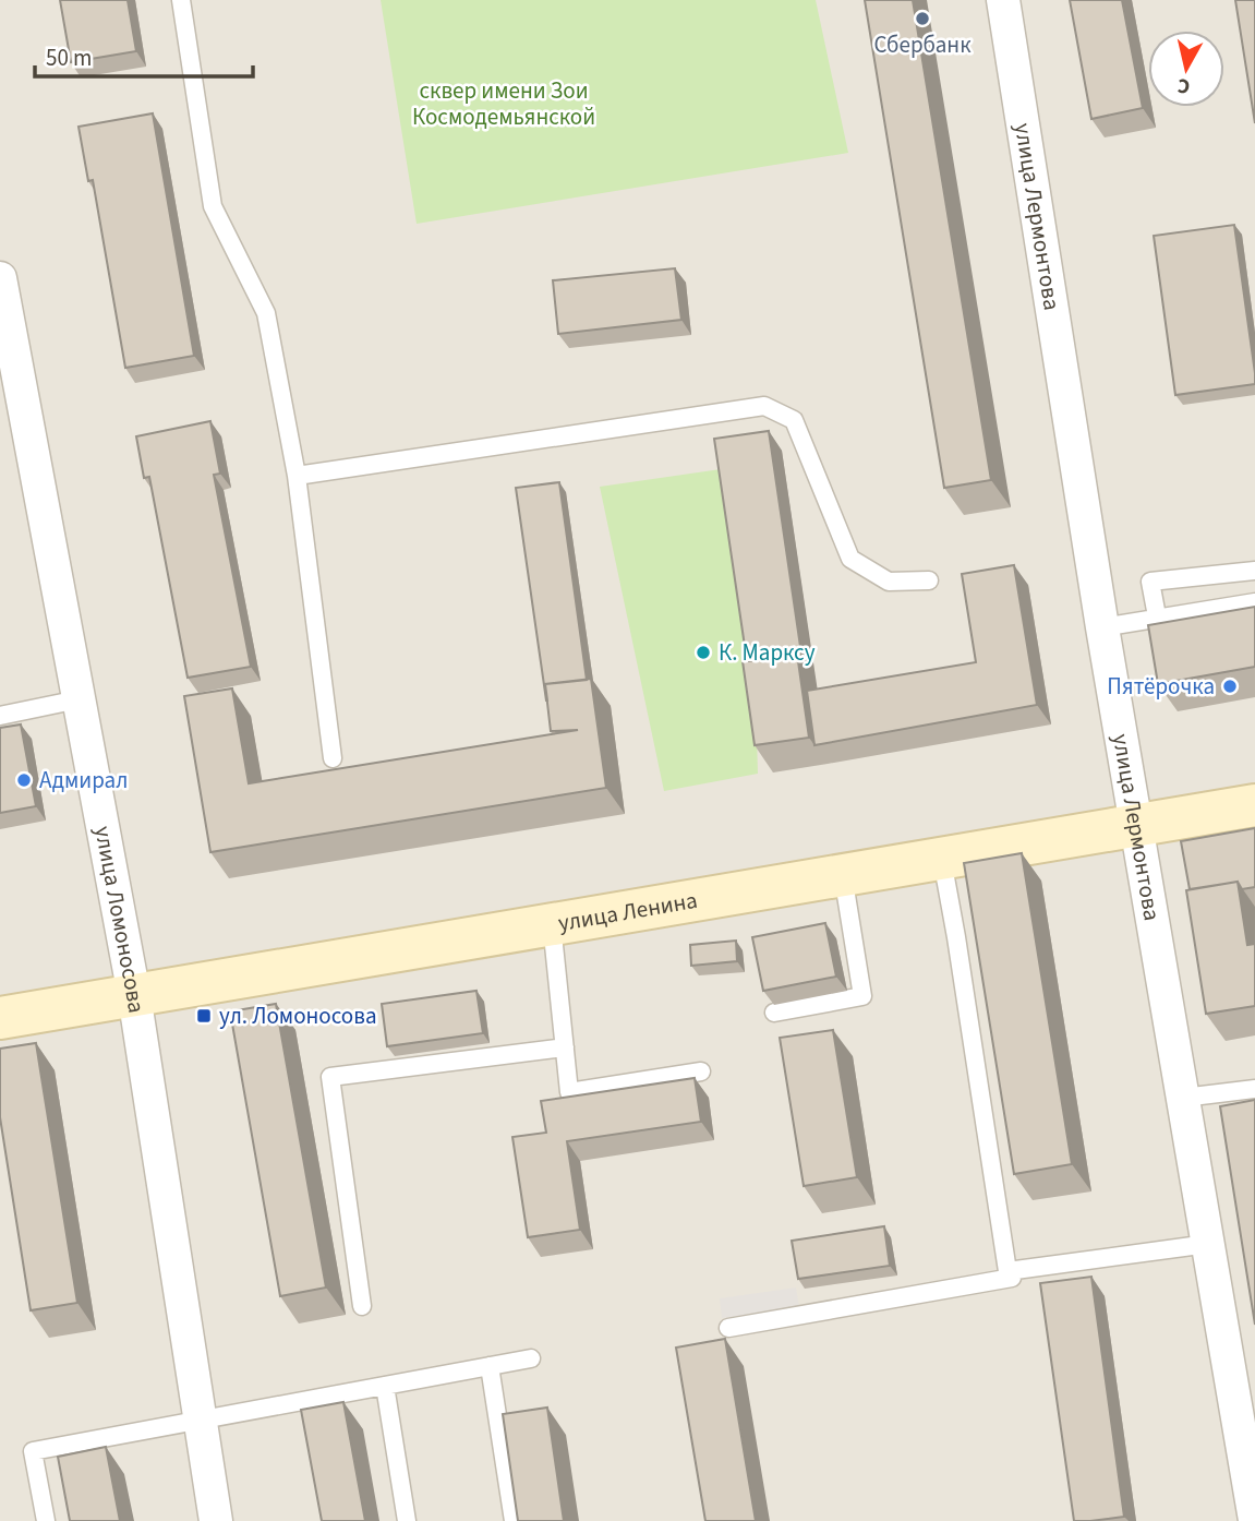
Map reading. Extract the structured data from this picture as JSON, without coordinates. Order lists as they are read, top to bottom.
{
  "streets": {
    "main road": ["улица Ленина"],
    "street": ["улица Лермонтова", "улица Ломоносова"]
  },
  "crossings": [
    ["улица Лермонтова", "улица Ленина"],
    ["улица Ленина", "улица Ломоносова"]
  ],
  "parks": ["сквер имени Зои Космодемьянской"],
  "places": {
    "other": [
      "Сбербанк",
      "К. Марксу",
      "Пятёрочка",
      "Адмирал"
    ],
    "transit": ["ул. Ломоносова"]
  },
  "scale_bar": "50 m",
  "north": "bottom"
}
